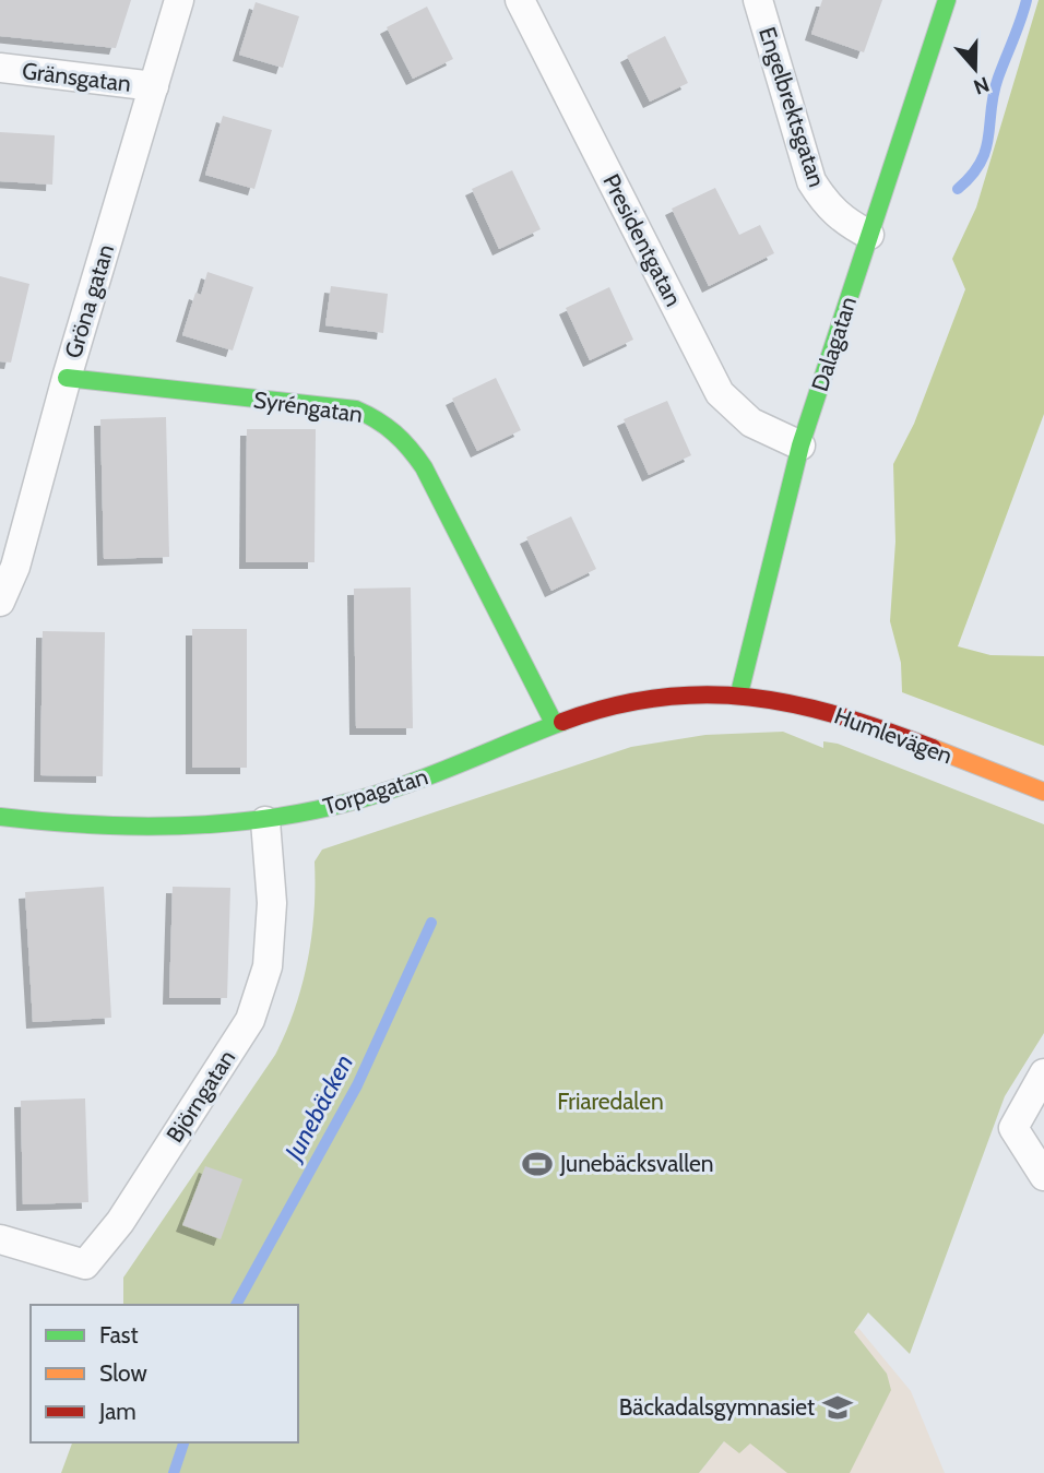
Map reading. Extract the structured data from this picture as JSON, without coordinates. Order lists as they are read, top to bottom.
{
  "streets": {
    "street": [
      "Gränsgatan",
      "Engelbrektsgatan",
      "Presidentgatan",
      "Gröna gatan",
      "Dalagatan",
      "Syréngatan",
      "Humlevägen",
      "Torpagatan",
      "Björngatan"
    ]
  },
  "crossings": [
    ["Gränsgatan", "Gröna gatan"],
    ["Engelbrektsgatan", "Dalagatan"],
    ["Presidentgatan", "Dalagatan"],
    ["Gröna gatan", "Syréngatan"],
    ["Dalagatan", "Humlevägen"],
    ["Dalagatan", "Torpagatan"],
    ["Syréngatan", "Torpagatan"],
    ["Humlevägen", "Torpagatan"],
    ["Torpagatan", "Björngatan"]
  ],
  "water": ["Junebäcken"],
  "parks": ["Friaredalen"],
  "places": {
    "sports": ["Junebäcksvallen"],
    "school or university": ["Bäckadalsgymnasiet"]
  },
  "legend": ["Fast", "Slow", "Jam"],
  "north": "bottom"
}
